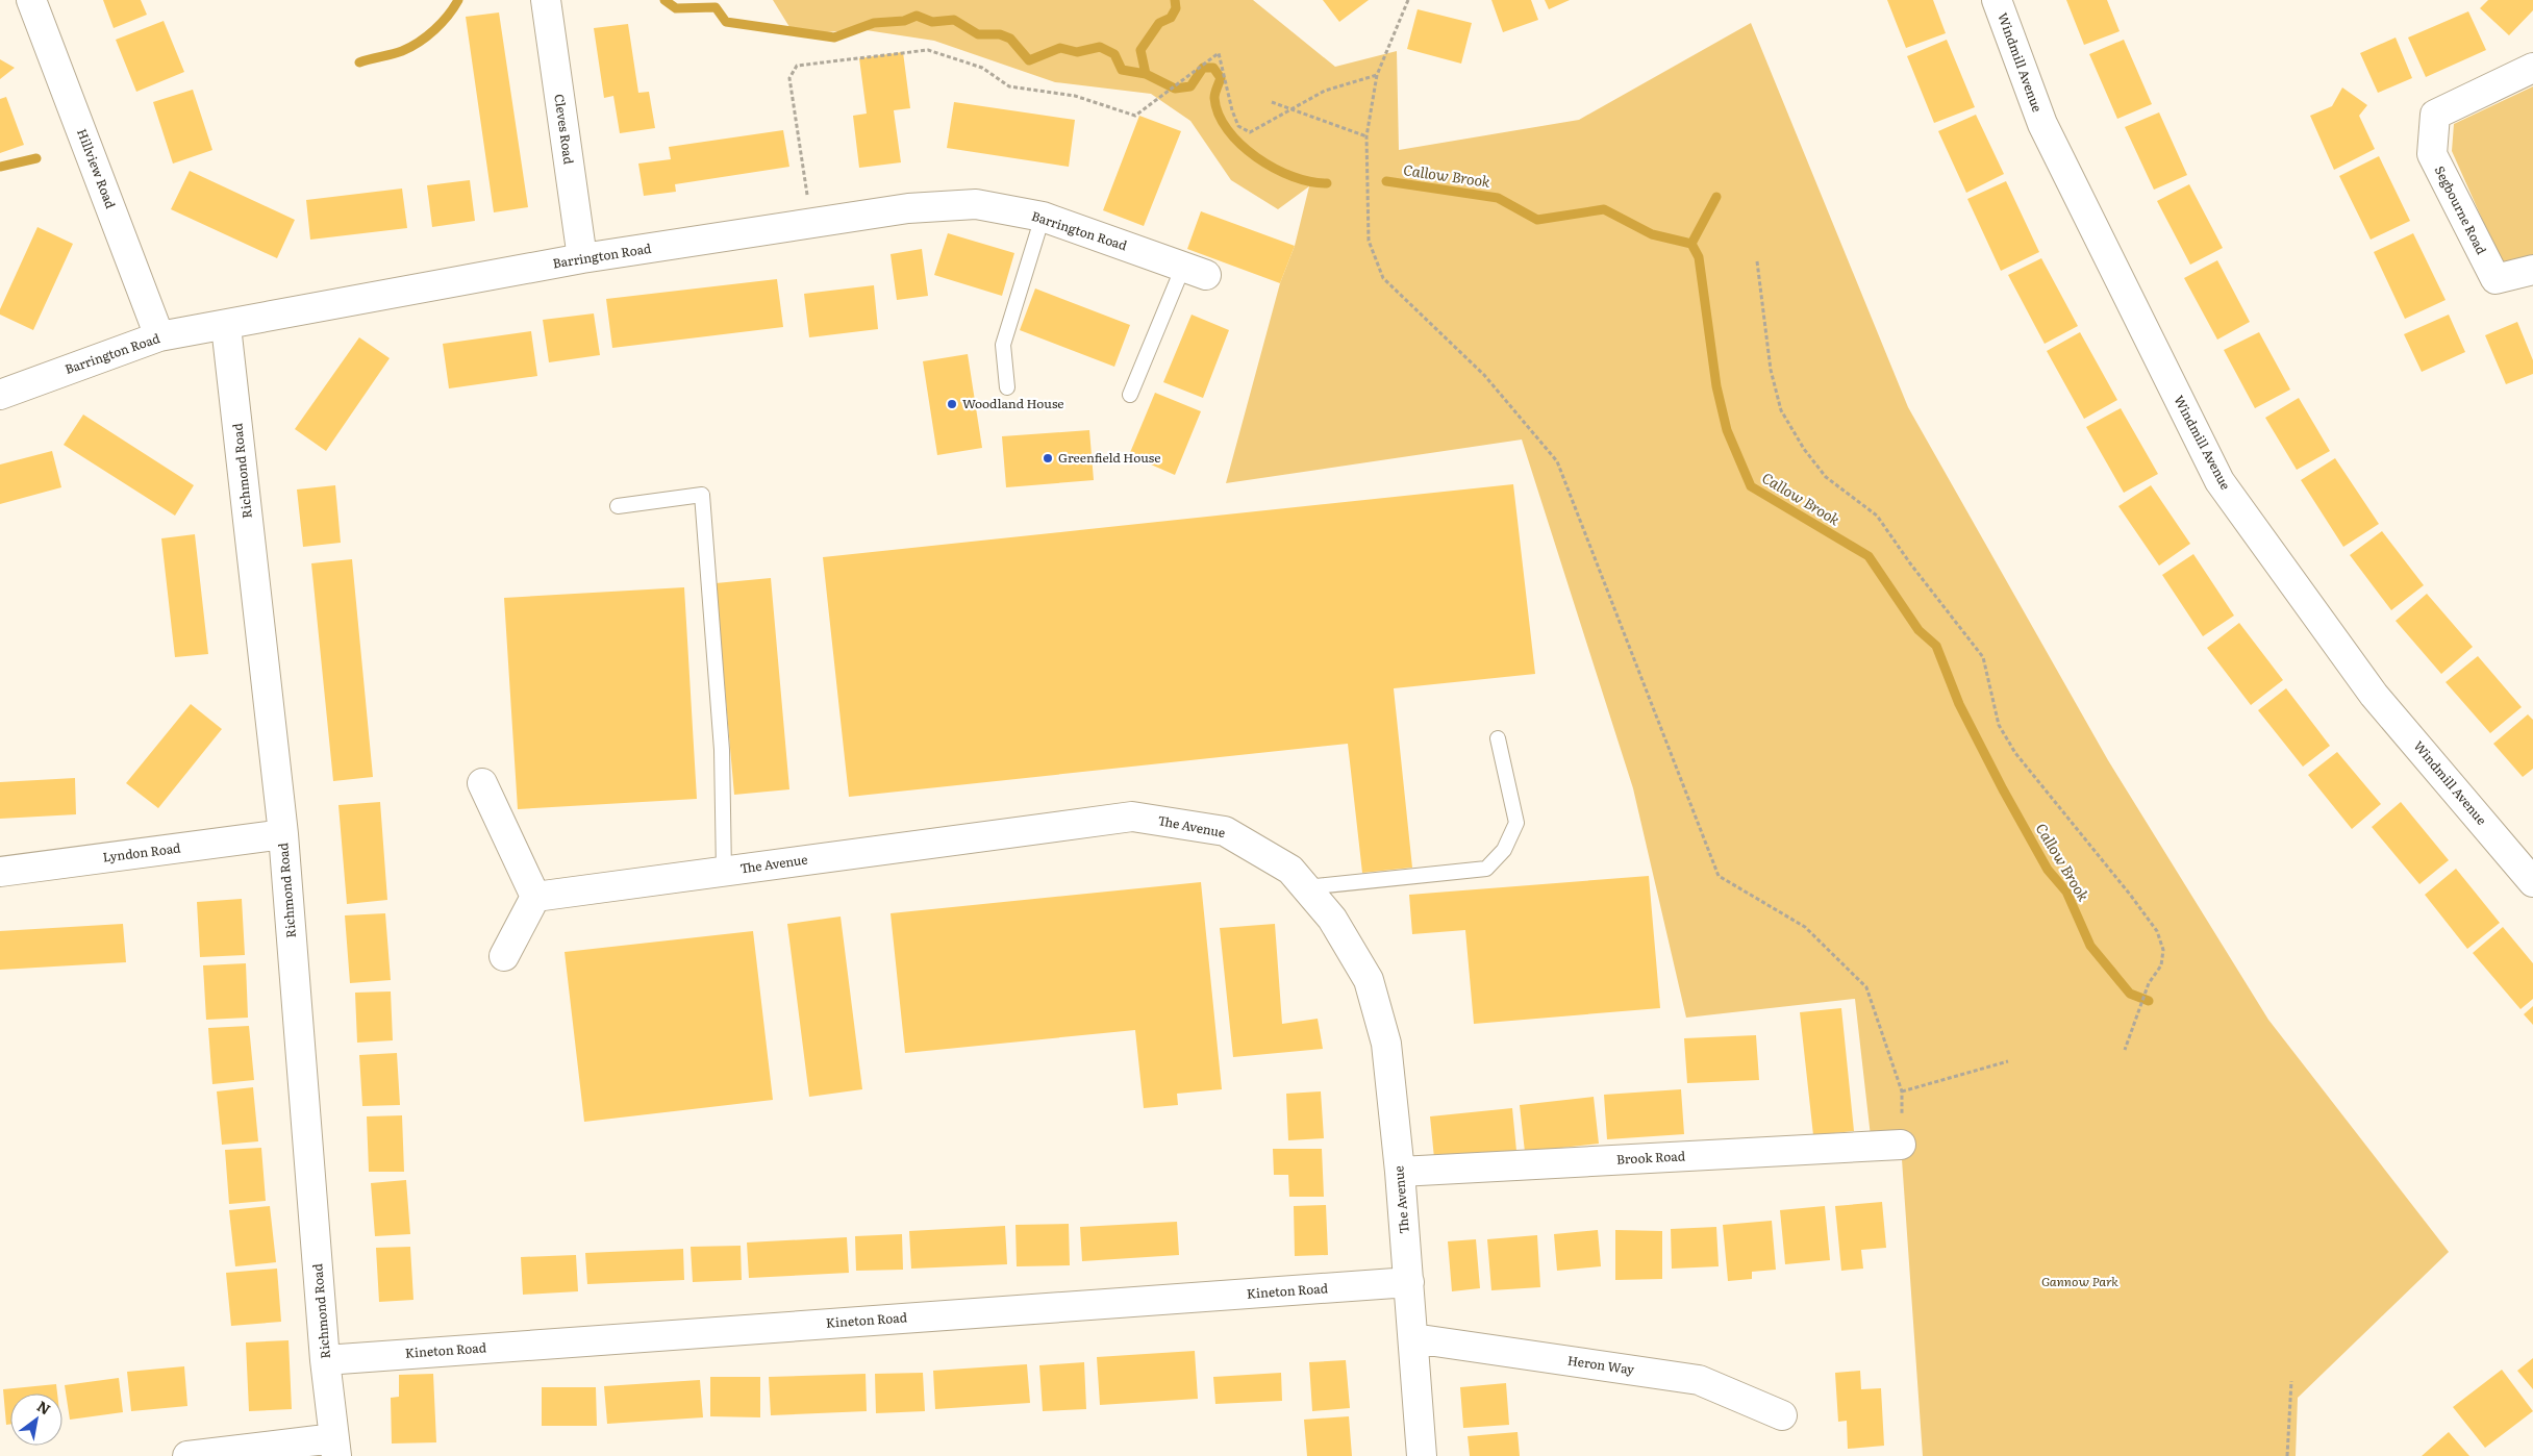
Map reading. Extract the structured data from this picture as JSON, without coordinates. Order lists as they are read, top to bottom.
{
  "streets": {
    "street": [
      "Windmill Avenue",
      "Cleves Road",
      "Hillview Road",
      "Segbourne Road",
      "Barrington Road",
      "Richmond Road",
      "The Avenue",
      "Lyndon Road",
      "Brook Road",
      "Kineton Road",
      "Heron Way"
    ]
  },
  "crossings": [
    ["Cleves Road", "Barrington Road"],
    ["Hillview Road", "Barrington Road"],
    ["Barrington Road", "Richmond Road"],
    ["Richmond Road", "Lyndon Road"],
    ["Richmond Road", "Kineton Road"],
    ["The Avenue", "Brook Road"],
    ["The Avenue", "Kineton Road"],
    ["The Avenue", "Heron Way"]
  ],
  "water": ["Callow Brook"],
  "parks": ["Gannow Park"],
  "places": ["Woodland House", "Greenfield House"],
  "north": "top right"
}
